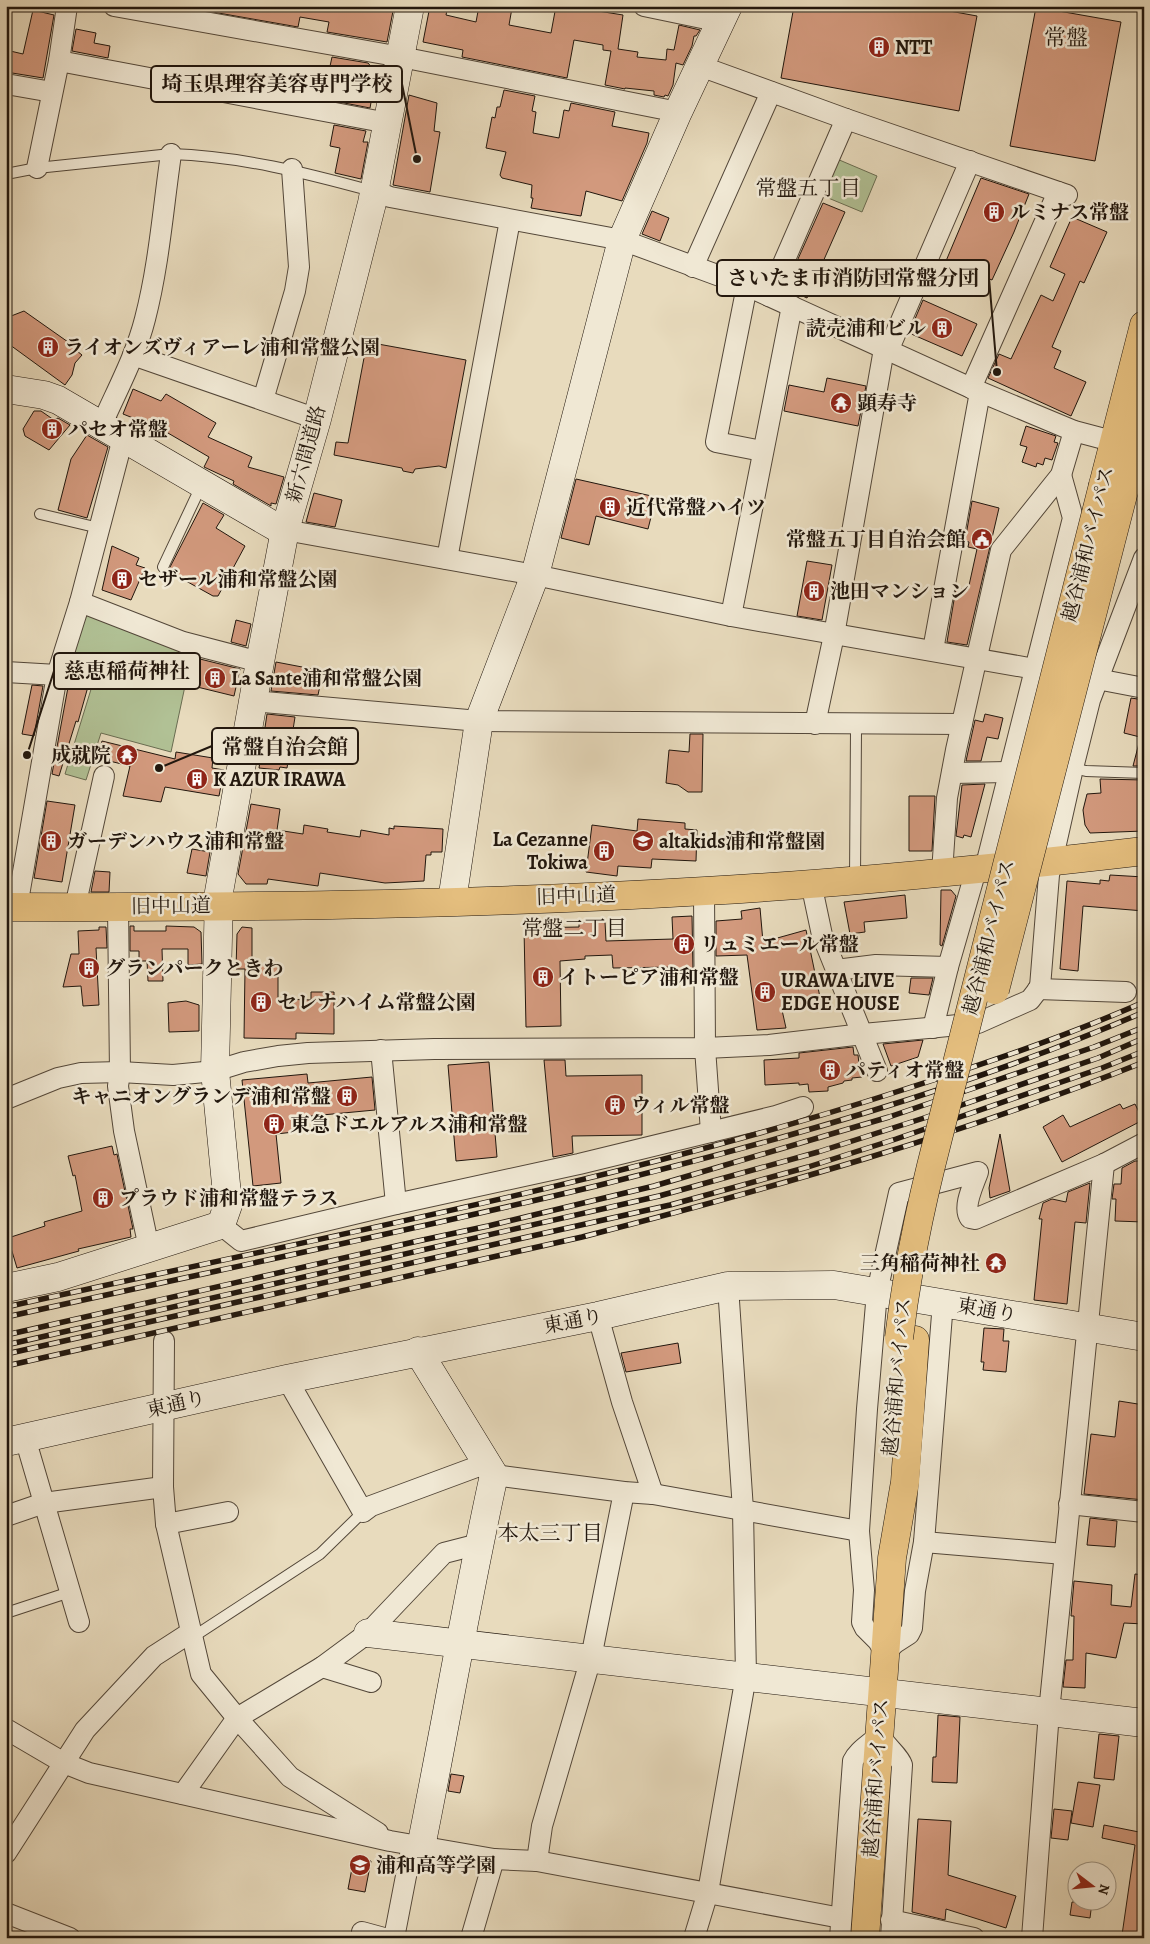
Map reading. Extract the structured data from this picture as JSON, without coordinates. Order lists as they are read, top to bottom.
{
  "streets": {
    "main road": ["越谷浦和バイパス", "旧中山道"],
    "street": ["新六間道路", "東通り"]
  },
  "crossings": [
    ["新六間道路", "旧中山道"]
  ],
  "districts": [
    "常盤",
    "常盤五丁目",
    "常盤二丁目",
    "本太三丁目"
  ],
  "places": {
    "building": [
      "NTT",
      "ルミナス常盤",
      "読売浦和ビル",
      "ライオンズヴィアーレ浦和常盤公園",
      "パセオ常盤",
      "近代常盤ハイツ",
      "セザール浦和常盤公園",
      "池田マンション",
      "La Sante浦和常盤公園",
      "K AZUR IRAWA",
      "ガーデンハウス浦和常盤",
      "La Cezanne Tokiwa",
      "リュミエール常盤",
      "グランパークときわ",
      "イトーピア浦和常盤",
      "URAWA LIVE EDGE HOUSE",
      "セレナハイム常盤公園",
      "パティオ常盤",
      "キャニオングランデ浦和常盤",
      "ウィル常盤",
      "東急ドエルアルス浦和常盤",
      "プラウド浦和常盤テラス"
    ],
    "other": [
      "埼玉県理容美容専門学校",
      "さいたま市消防団常盤分団",
      "慈恵稲荷神社",
      "常盤自治会館"
    ],
    "temple": ["顕寿寺", "成就院", "三角稲荷神社"],
    "public building": ["常盤五丁目自治会館"],
    "school or university": ["altakids浦和常盤園", "浦和高等学園"]
  },
  "north": "right"
}
